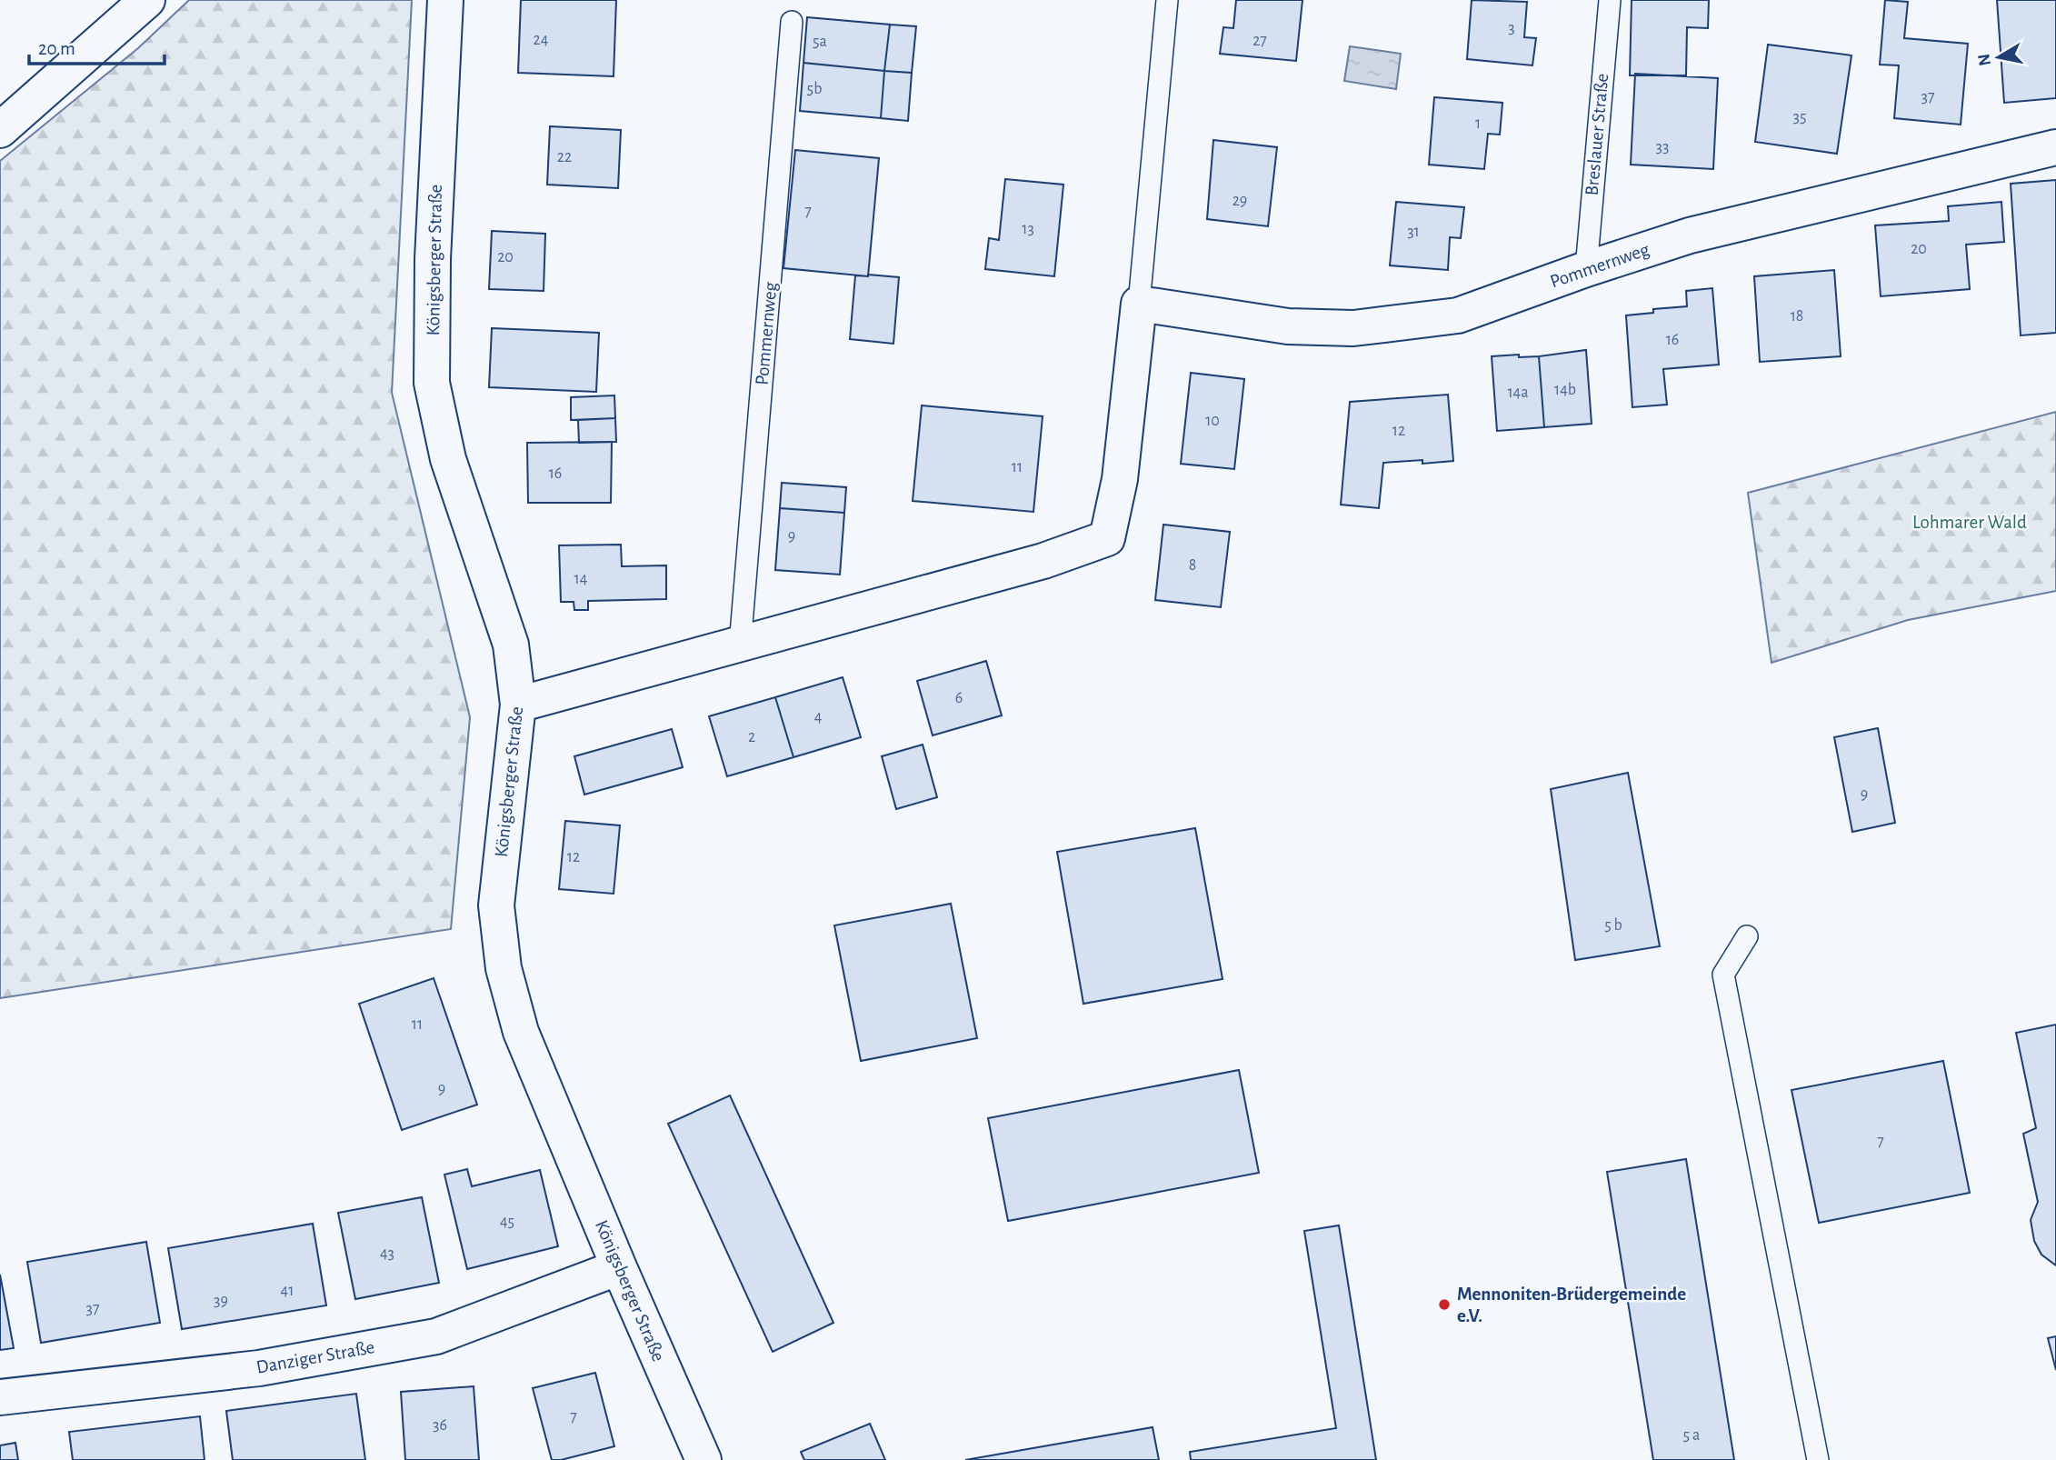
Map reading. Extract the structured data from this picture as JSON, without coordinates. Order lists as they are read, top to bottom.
{
  "streets": {
    "street": ["Königsberger Straße", "Pommernweg", "Danziger Straße"],
    "lane": ["Breslauer Straße"]
  },
  "crossings": [
    ["Breslauer Straße", "Pommernweg"],
    ["Königsberger Straße", "Danziger Straße"]
  ],
  "parks": ["Lohmarer Wald"],
  "places": ["Mennoniten-Brüdergemeinde e.V."],
  "house_numbers": [
    "3",
    "24",
    "27",
    "5a",
    "5b",
    "37",
    "35",
    "1",
    "33",
    "22",
    "29",
    "7",
    "13",
    "31",
    "20",
    "20",
    "18",
    "16",
    "14b",
    "14a",
    "10",
    "12",
    "11",
    "16",
    "9",
    "8",
    "14",
    "6",
    "4",
    "2",
    "9",
    "12",
    "5 b",
    "11",
    "9",
    "7",
    "45",
    "43",
    "41",
    "39",
    "37",
    "7",
    "36",
    "5 a"
  ],
  "scale_bar": "20 m",
  "north": "left"
}
